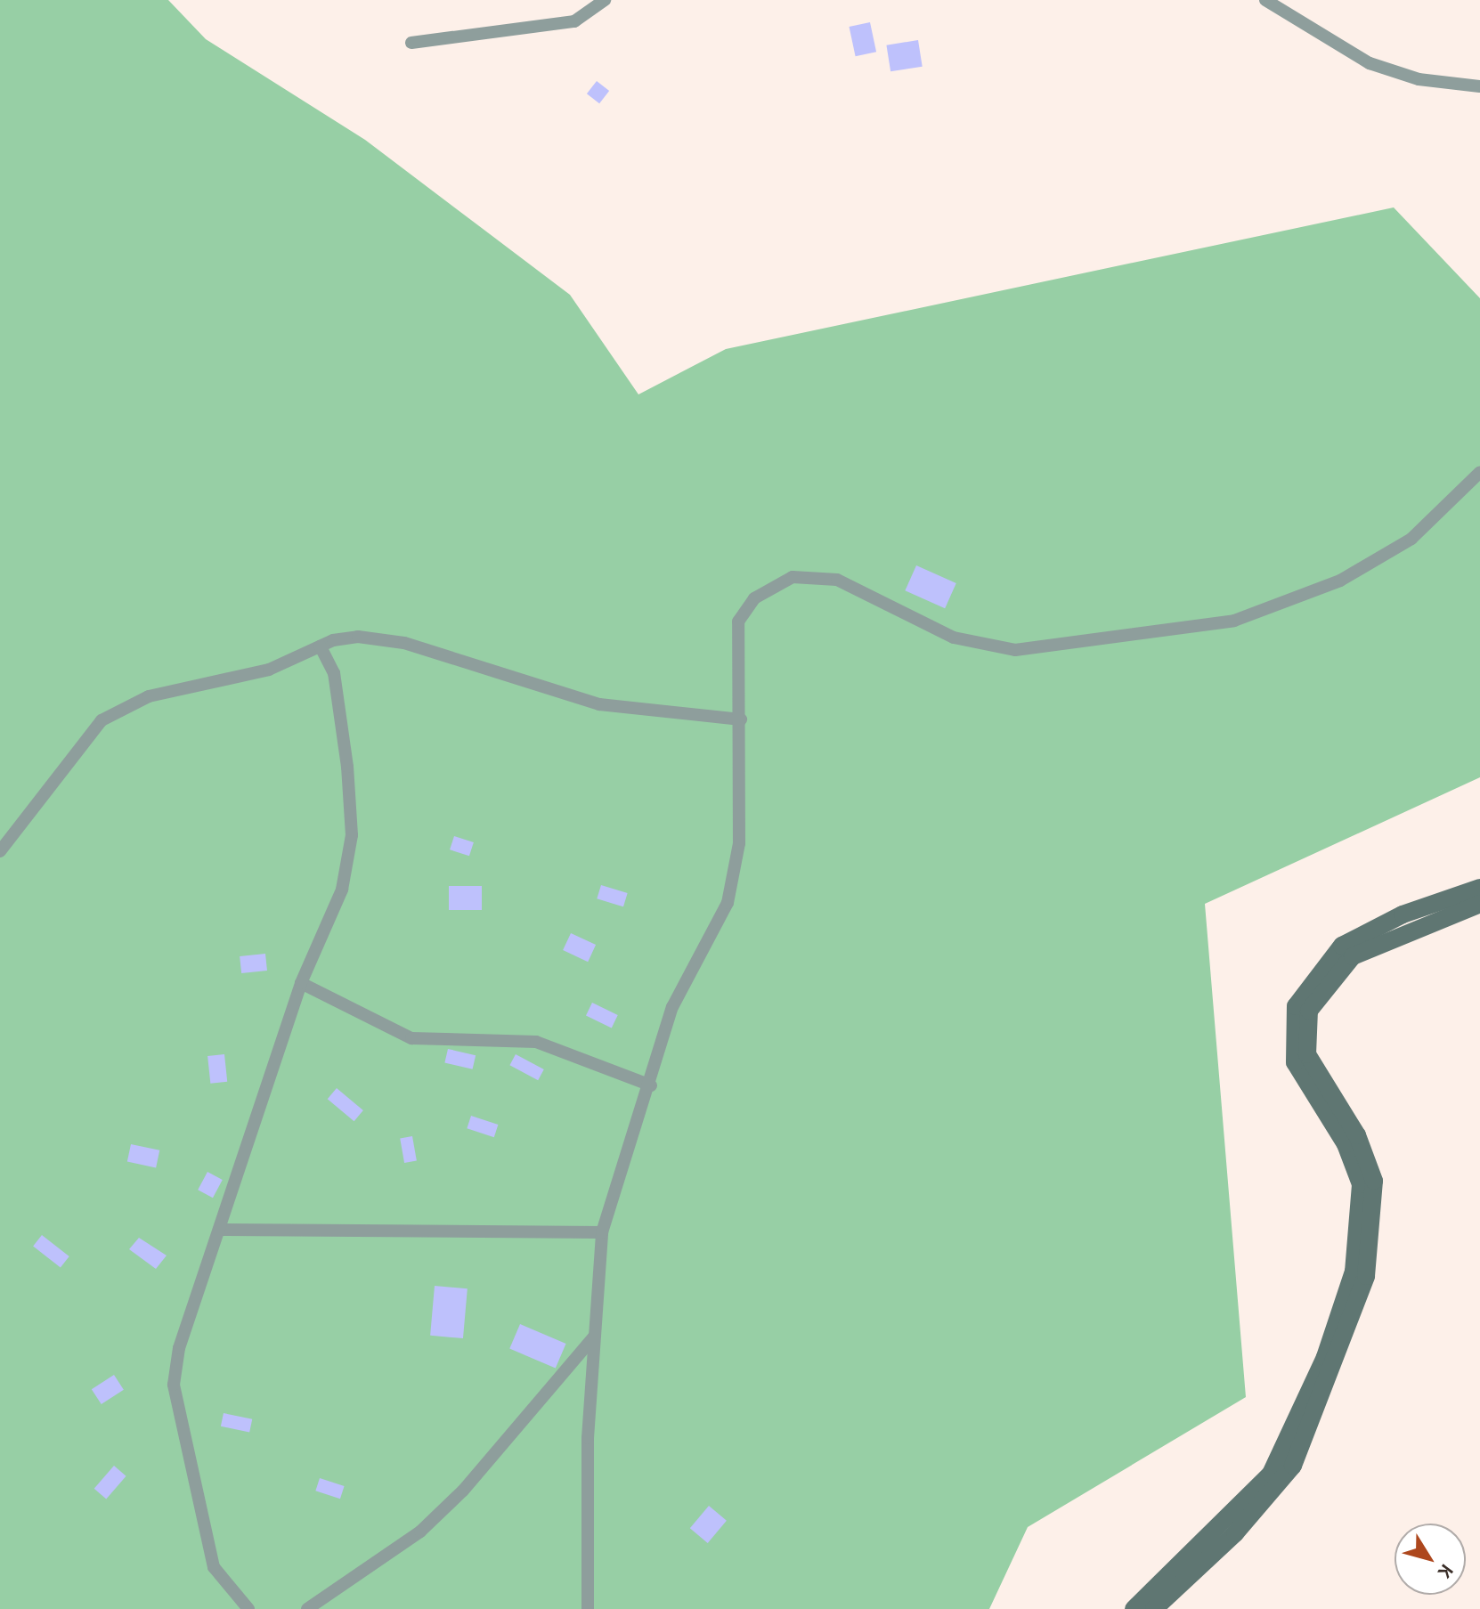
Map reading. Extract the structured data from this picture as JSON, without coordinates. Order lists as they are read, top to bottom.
{
  "north": "bottom right"
}
